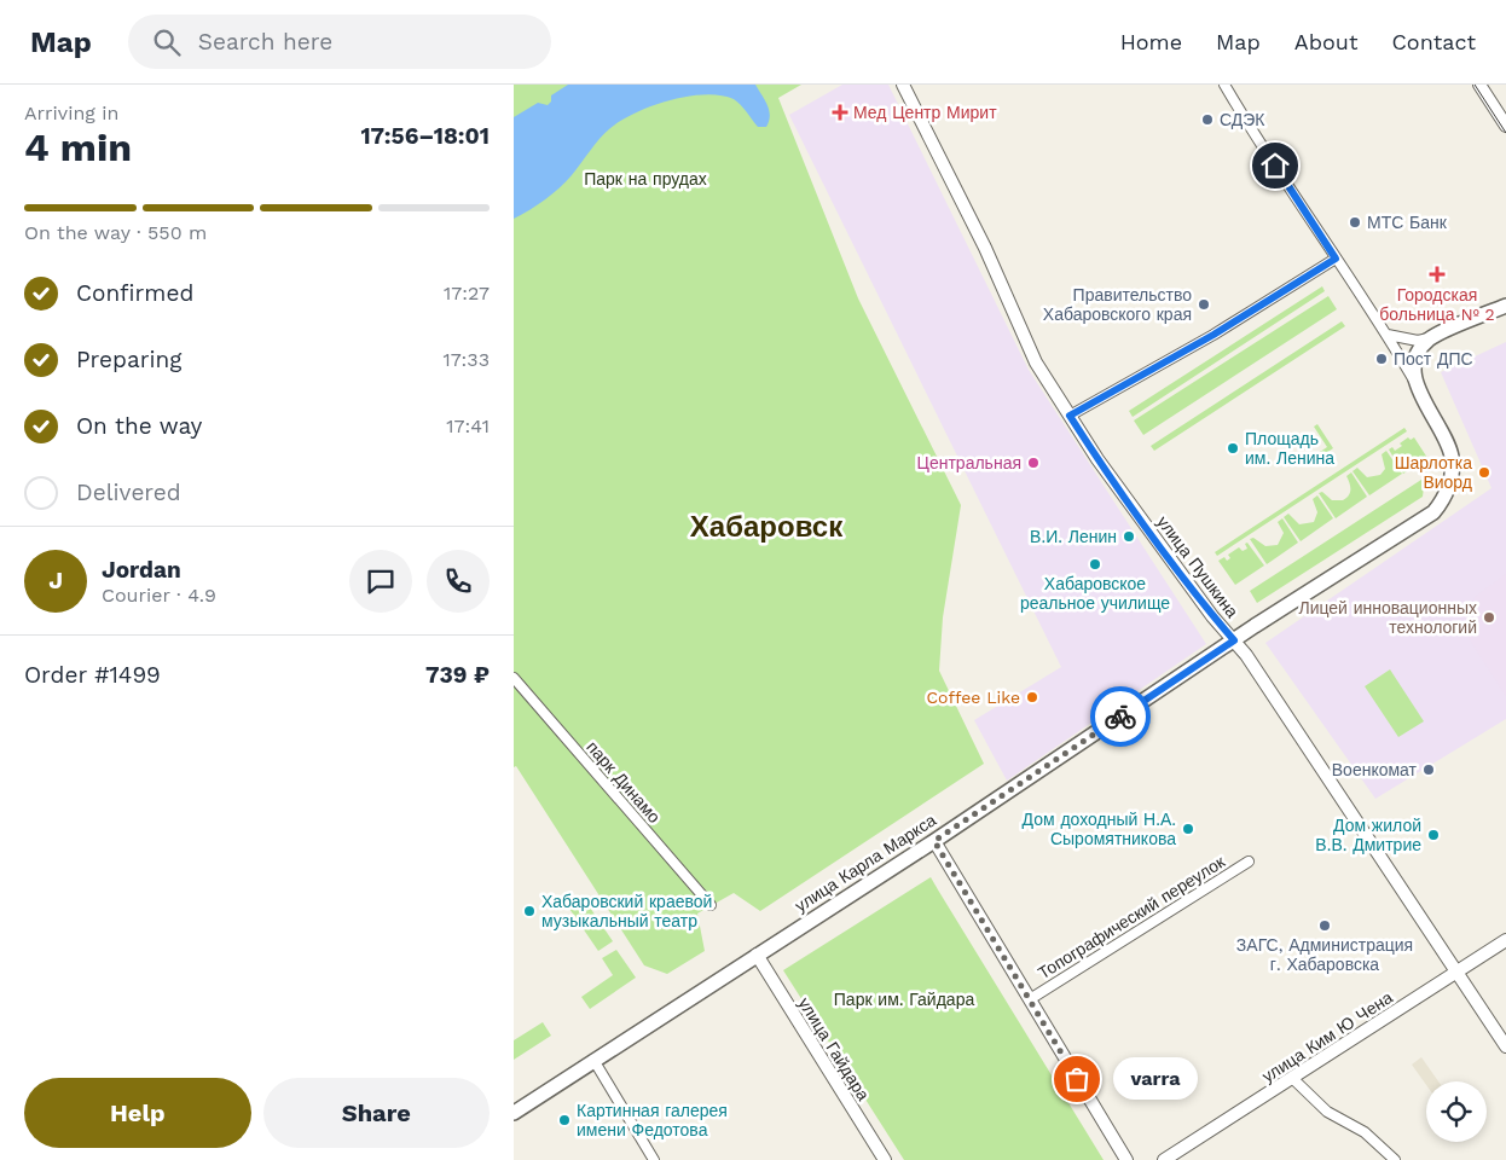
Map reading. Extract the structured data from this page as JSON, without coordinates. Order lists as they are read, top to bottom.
{
  "streets": {
    "main road": ["улица Карла Маркса"],
    "street": [
      "улица Пушкина",
      "парк Динамо",
      "Топографический переулок",
      "улица Ким Ю Чена",
      "улица Гайдара"
    ]
  },
  "crossings": [
    ["улица Пушкина", "улица Карла Маркса"],
    ["улица Пушкина", "улица Ким Ю Чена"],
    ["улица Карла Маркса", "улица Гайдара"]
  ],
  "districts": ["Хабаровск"],
  "parks": ["Парк на прудах", "Парк им. Гайдара"],
  "places": {
    "health": ["Мед Центр Мирит", "Городская больница № 2"],
    "other": [
      "СДЭК",
      "МТС Банк",
      "Правительство Хабаровского края",
      "Пост ДПС",
      "Площадь им. Ленина",
      "Центральная",
      "Шарлотка Виорд",
      "В.И. Ленин",
      "Хабаровское реальное училище",
      "Лицей инновационных технологий",
      "Coffee Like",
      "Военкомат",
      "Дом доходный Н.А. Сыромятникова",
      "Дом жилой В.В. Дмитрие",
      "Хабаровский краевой музыкальный театр",
      "ЗАГС, Администрация г. Хабаровска",
      "varra",
      "Картинная галерея имени Федотова"
    ]
  },
  "page": {
    "header": "Map",
    "search": "Search here",
    "nav": [
      "Home",
      "Map",
      "About",
      "Contact"
    ],
    "heading": ["4 min", "Arriving in", "17:56–18:01"],
    "panel": [
      "Jordan",
      "Courier · 4.9",
      "Order #1499",
      "739 ₽"
    ],
    "bar": "On the way · 550 m",
    "list": [
      ["Confirmed", "17:27"],
      ["Preparing", "17:33"],
      ["On the way", "17:41"],
      "Delivered"
    ],
    "round": "J",
    "bubble": "varra",
    "buttons": ["Help", "Share"]
  }
}
